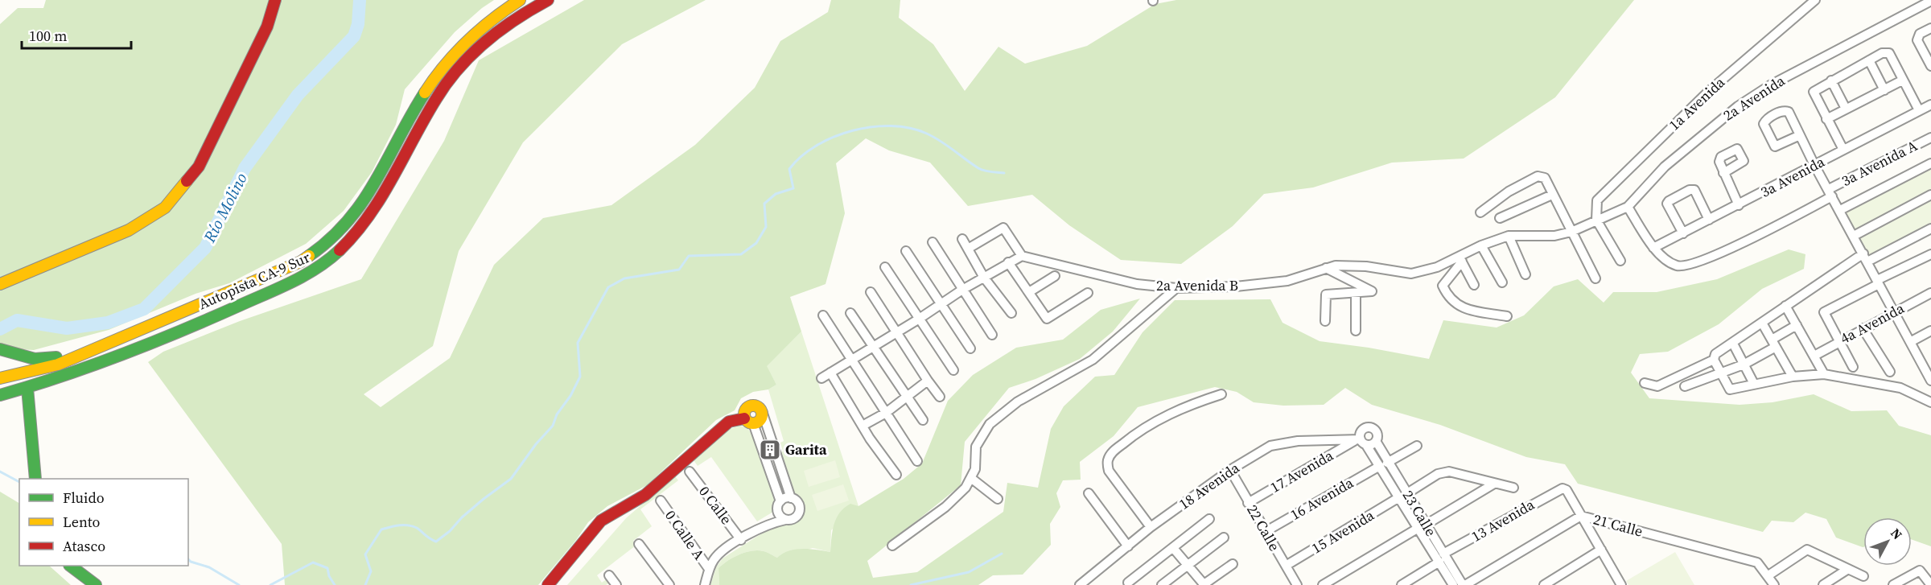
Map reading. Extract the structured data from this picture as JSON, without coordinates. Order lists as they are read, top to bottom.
{
  "streets": {
    "main road": ["Autopista CA-9 Sur"],
    "street": [
      "2a Avenida",
      "1a Avenida",
      "3a Avenida A",
      "3a Avenida",
      "2a Avenida B",
      "4a Avenida",
      "17 Avenida",
      "18 Avenida",
      "16 Avenida",
      "0 Calle",
      "23 Calle",
      "13 Avenida",
      "21 Calle",
      "22 Calle",
      "15 Avenida",
      "0 Calle A"
    ]
  },
  "crossings": [
    ["2a Avenida", "1a Avenida"],
    ["2a Avenida", "2a Avenida B"],
    ["1a Avenida", "2a Avenida B"],
    ["3a Avenida A", "3a Avenida"],
    ["17 Avenida", "18 Avenida"],
    ["17 Avenida", "23 Calle"],
    ["17 Avenida", "22 Calle"],
    ["18 Avenida", "23 Calle"],
    ["18 Avenida", "22 Calle"],
    ["16 Avenida", "23 Calle"],
    ["16 Avenida", "22 Calle"],
    ["23 Calle", "13 Avenida"],
    ["23 Calle", "21 Calle"],
    ["23 Calle", "15 Avenida"],
    ["13 Avenida", "21 Calle"],
    ["22 Calle", "15 Avenida"]
  ],
  "water": ["Río Molino"],
  "places": {
    "building": ["Garita"]
  },
  "legend": ["Fluido", "Lento", "Atasco"],
  "scale_bar": "100 m",
  "north": "top right"
}
